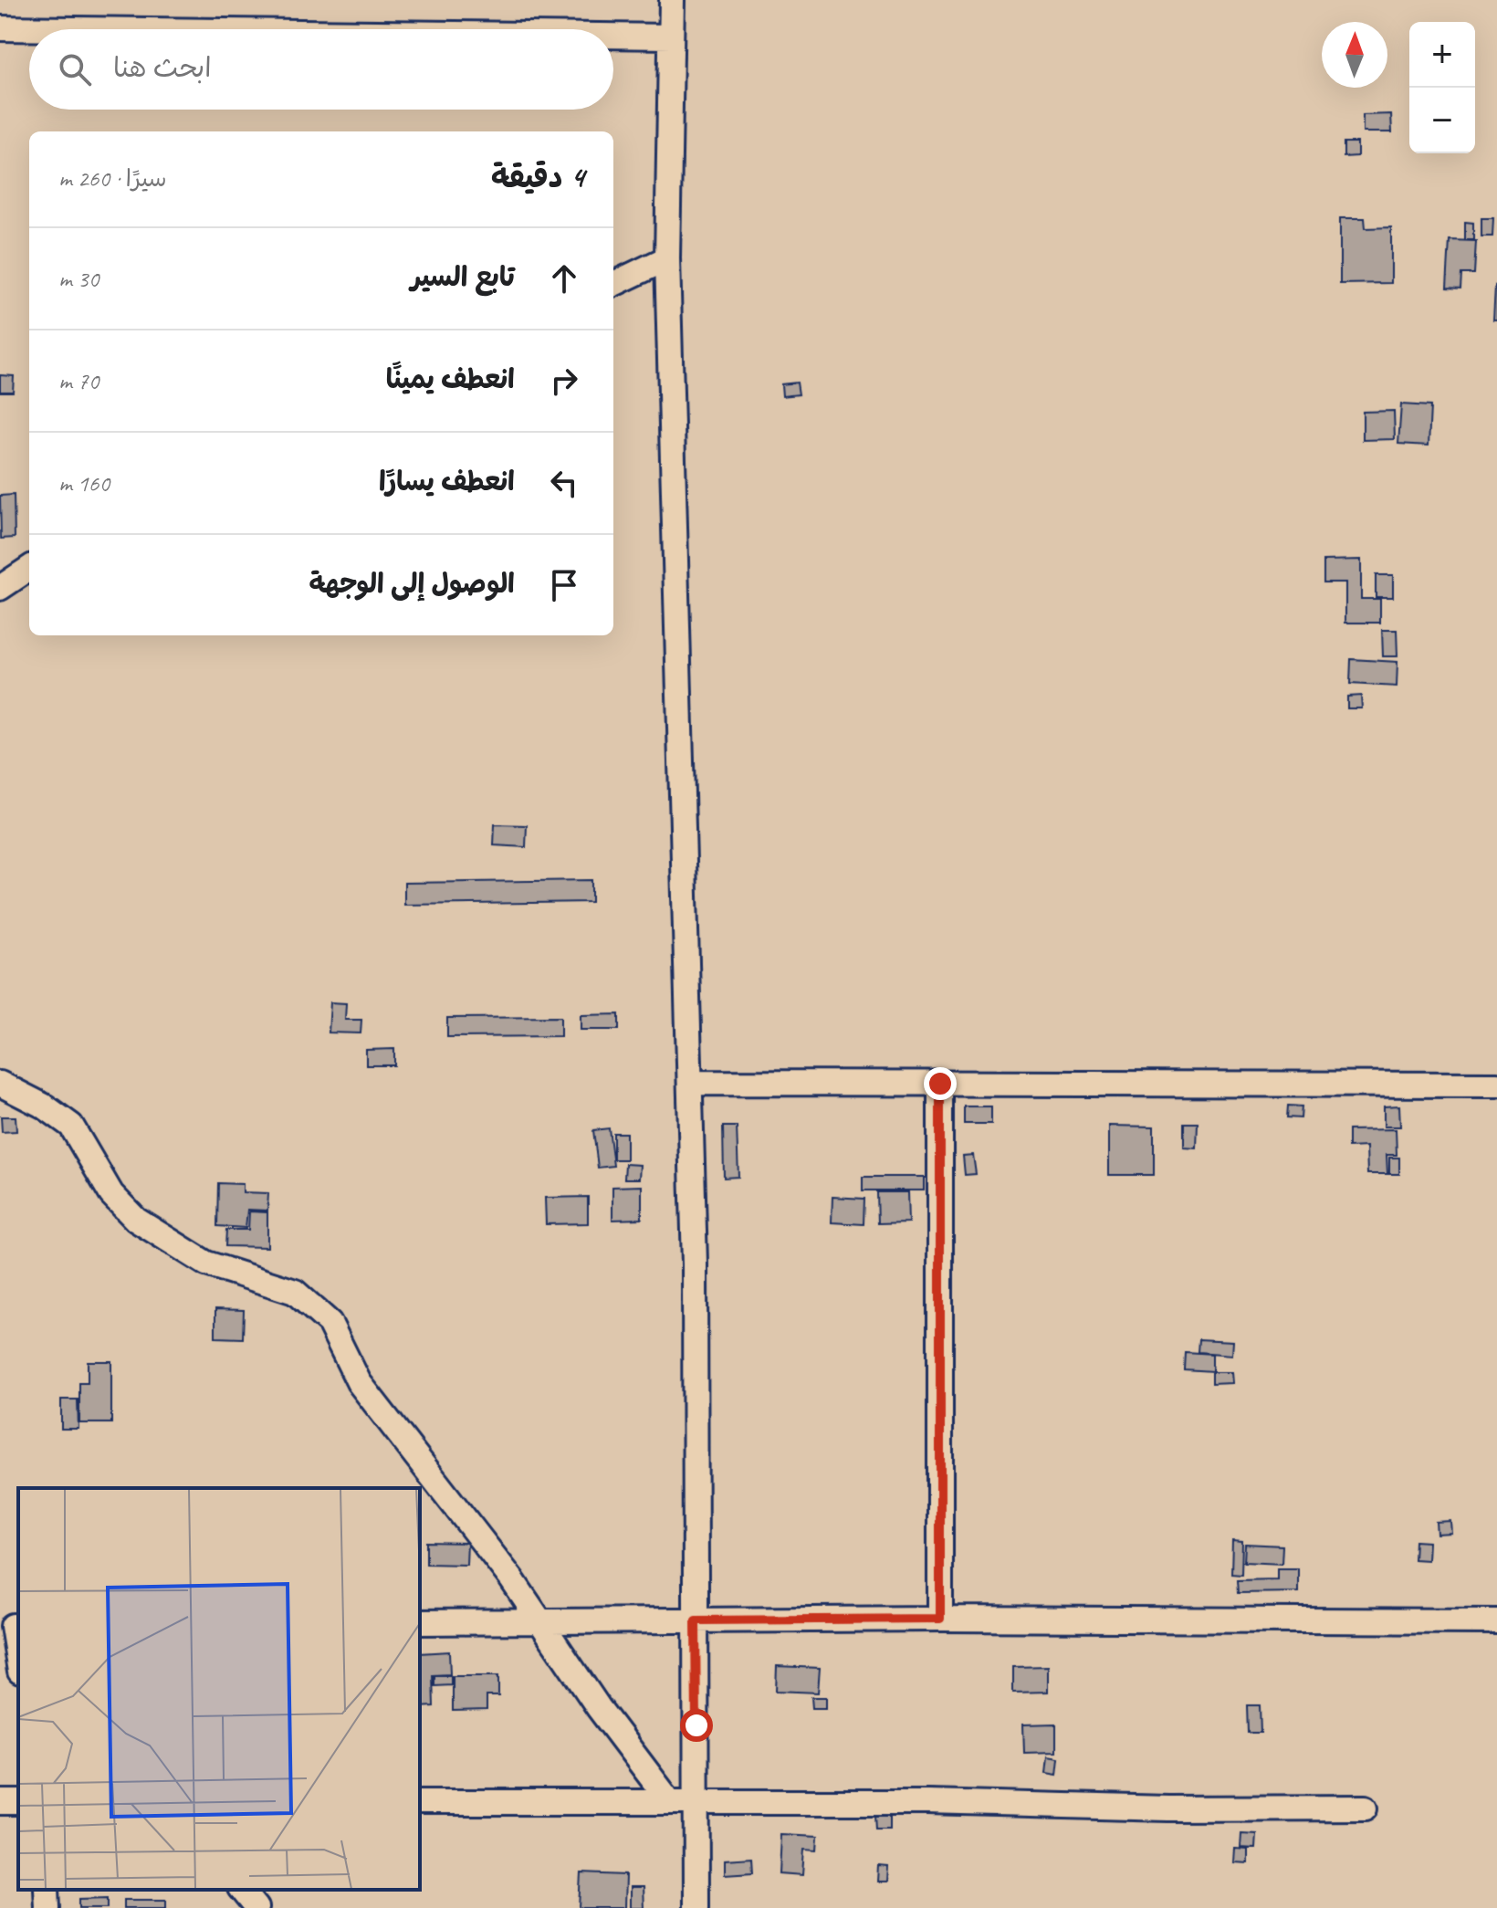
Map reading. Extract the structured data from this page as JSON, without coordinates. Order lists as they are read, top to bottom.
{
  "north": "top",
  "page": {
    "map_buttons": ["+", "−"],
    "search": "ابحث هنا",
    "heading": ["4 دقيقة", "سيرًا · 260 m"],
    "list": [
      ["تابع السير", "30 m"],
      ["انعطف يمينًا", "70 m"],
      ["انعطف يسارًا", "160 m"],
      "الوصول إلى الوجهة"
    ]
  }
}
